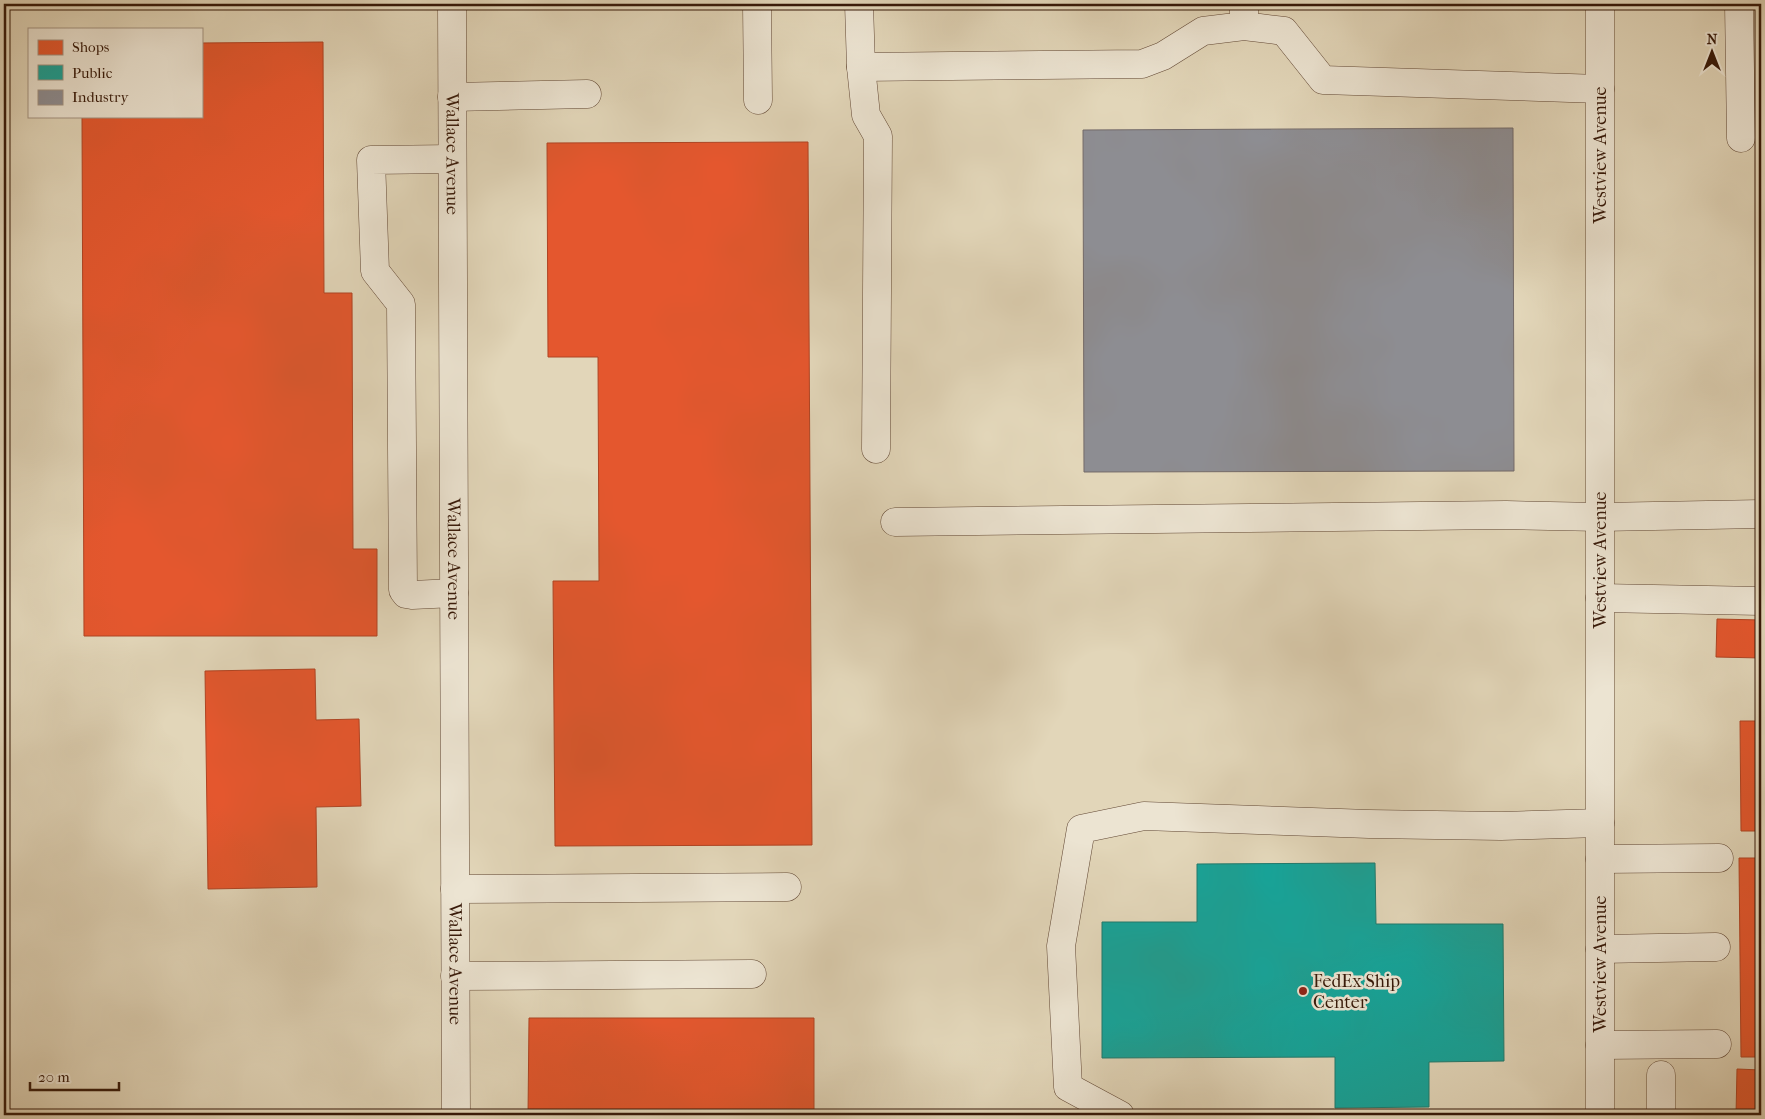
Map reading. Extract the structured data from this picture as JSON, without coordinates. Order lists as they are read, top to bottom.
{
  "streets": {
    "street": ["Wallace Avenue", "Westview Avenue"]
  },
  "places": ["FedEx Ship Center"],
  "legend": ["Shops", "Public", "Industry"],
  "scale_bar": "20 m",
  "north": "top"
}
